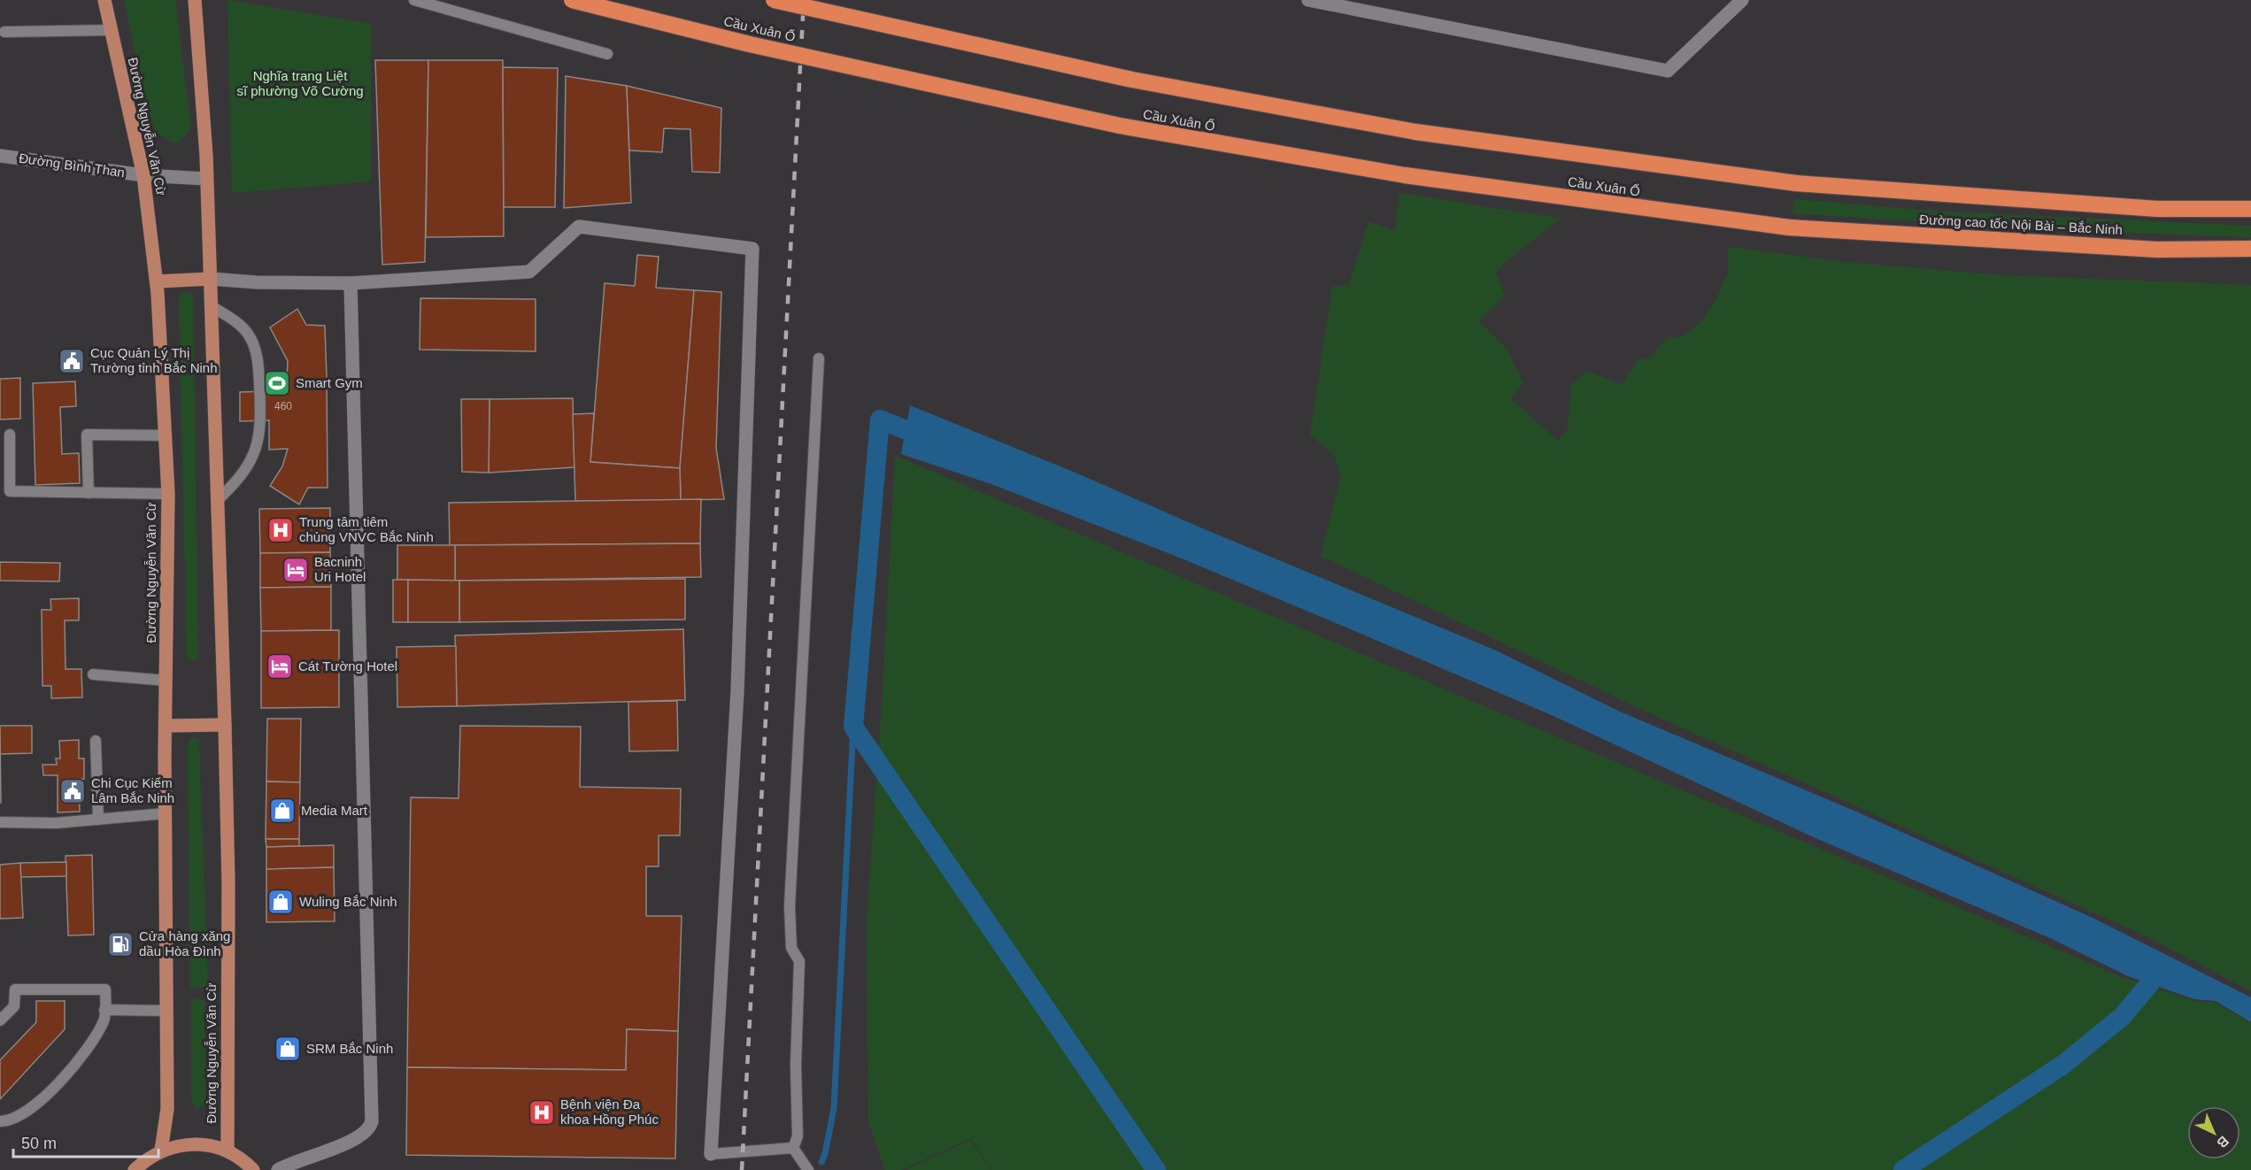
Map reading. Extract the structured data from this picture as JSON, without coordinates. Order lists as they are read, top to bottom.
{
  "streets": {
    "highway": ["Cầu Xuân Ổ", "Đường cao tốc Nội Bài – Bắc Ninh"],
    "main road": ["Đường Nguyễn Văn Cừ"],
    "street": ["Đường Bình Than"]
  },
  "crossings": [
    ["Cầu Xuân Ổ", "Đường cao tốc Nội Bài – Bắc Ninh"],
    ["Đường Nguyễn Văn Cừ", "Đường Bình Than"]
  ],
  "parks": ["Nghĩa trang Liệt sĩ phường Võ Cường"],
  "places": {
    "public building": ["Cục Quản Lý Thị Trường tỉnh Bắc Ninh", "Chi Cục Kiểm Lâm Bắc Ninh"],
    "sports": ["Smart Gym"],
    "hospital": ["Trung tâm tiêm chủng VNVC Bắc Ninh", "Bệnh viện Đa khoa Hồng Phúc"],
    "hotel": ["Bacninh Uri Hotel", "Cát Tường Hotel"],
    "shop": ["Media Mart", "Wuling Bắc Ninh", "SRM Bắc Ninh"],
    "fuel station": ["Cửa hàng xăng dầu Hòa Đình"]
  },
  "house_numbers": ["460"],
  "scale_bar": "50 m",
  "north": "bottom right"
}
